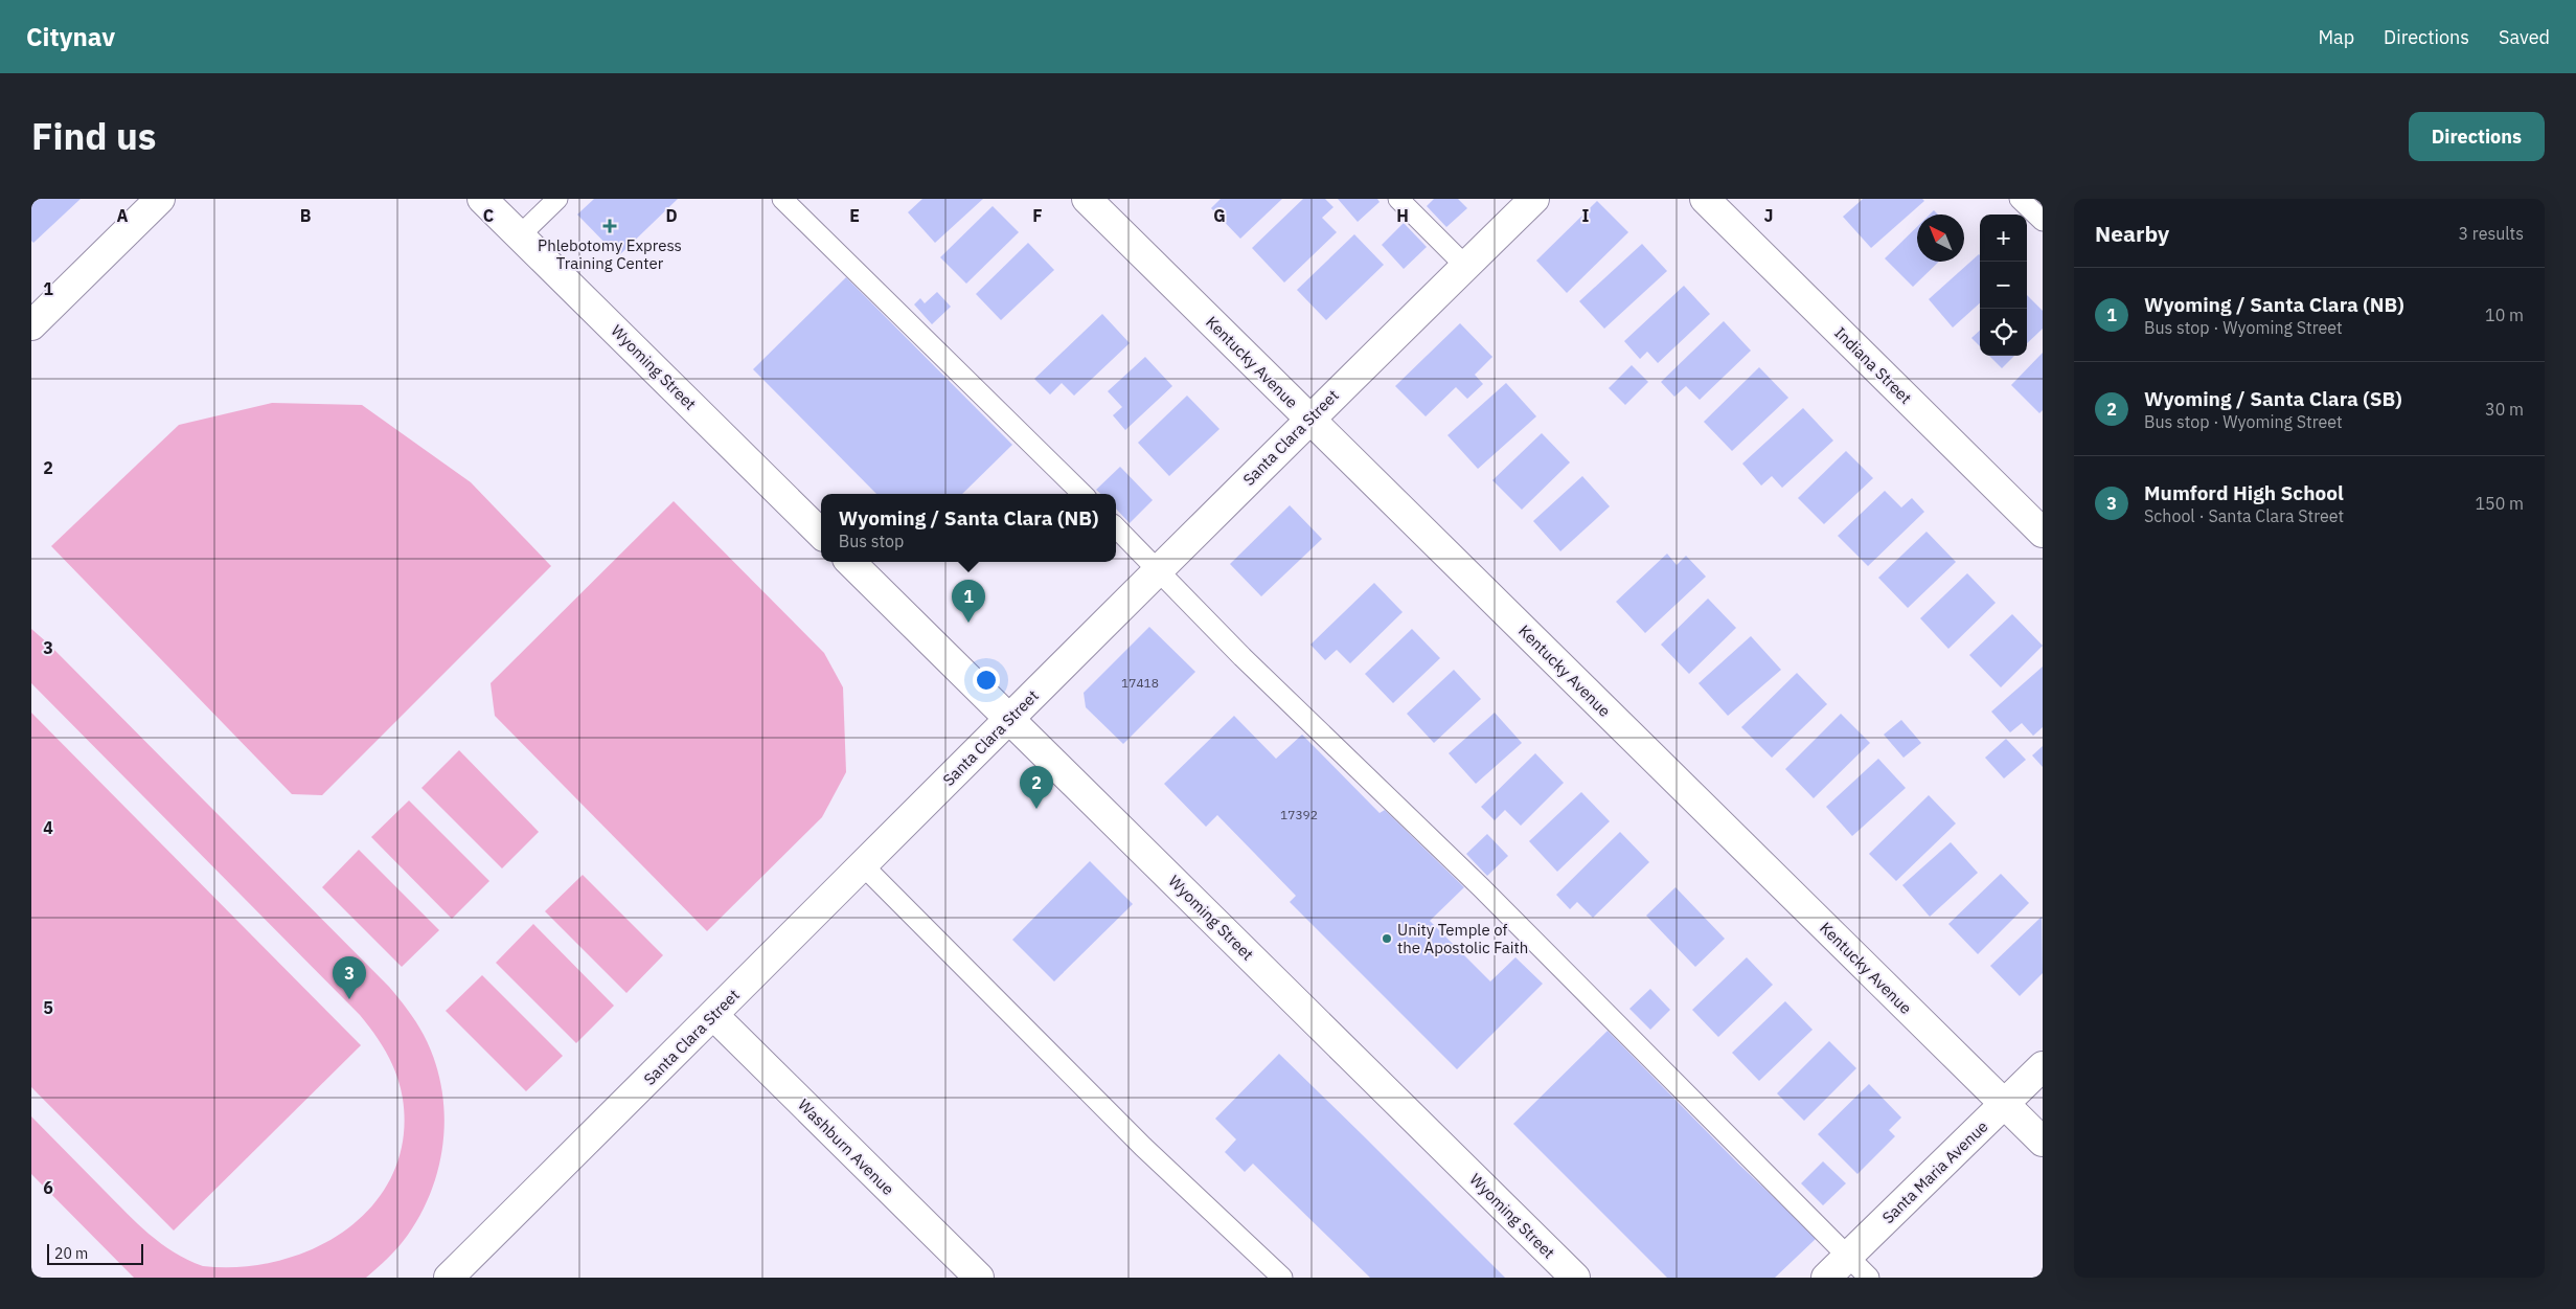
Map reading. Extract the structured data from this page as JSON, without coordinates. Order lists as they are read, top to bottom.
{
  "streets": {
    "street": [
      "Kentucky Avenue",
      "Indiana Street",
      "Wyoming Street",
      "Santa Clara Street",
      "Washburn Avenue",
      "Santa Maria Avenue"
    ]
  },
  "crossings": [
    ["Kentucky Avenue", "Santa Clara Street"],
    ["Kentucky Avenue", "Santa Maria Avenue"],
    ["Wyoming Street", "Santa Clara Street"],
    ["Santa Clara Street", "Washburn Avenue"]
  ],
  "places": {
    "health": ["Phlebotomy Express Training Center"],
    "other": ["Unity Temple of the Apostolic Faith"]
  },
  "house_numbers": ["17418", "17392"],
  "scale_bar": "20 m",
  "north": "top left",
  "page": {
    "header": "Citynav",
    "nav": ["Map", "Directions", "Saved"],
    "title": "Find us",
    "buttons": "Directions",
    "heading": ["Nearby", "3 results"],
    "map_buttons": ["+", "−"],
    "list": [
      {
        "mark": "1",
        "name": "Wyoming / Santa Clara (NB)",
        "note": "Bus stop · Wyoming Street",
        "value": "10 m"
      },
      {
        "mark": "2",
        "name": "Wyoming / Santa Clara (SB)",
        "note": "Bus stop · Wyoming Street",
        "value": "30 m"
      },
      {
        "mark": "3",
        "name": "Mumford High School",
        "note": "School · Santa Clara Street",
        "value": "150 m"
      }
    ],
    "popup": ["Wyoming / Santa Clara (NB)", "Bus stop"],
    "pins": ["1", "2", "3"],
    "scale": "20 m"
  },
  "grid": {
    "columns": [
      "A",
      "B",
      "C",
      "D",
      "E",
      "F",
      "G",
      "H",
      "I",
      "J"
    ],
    "rows": [
      "1",
      "2",
      "3",
      "4",
      "5",
      "6"
    ]
  }
}
